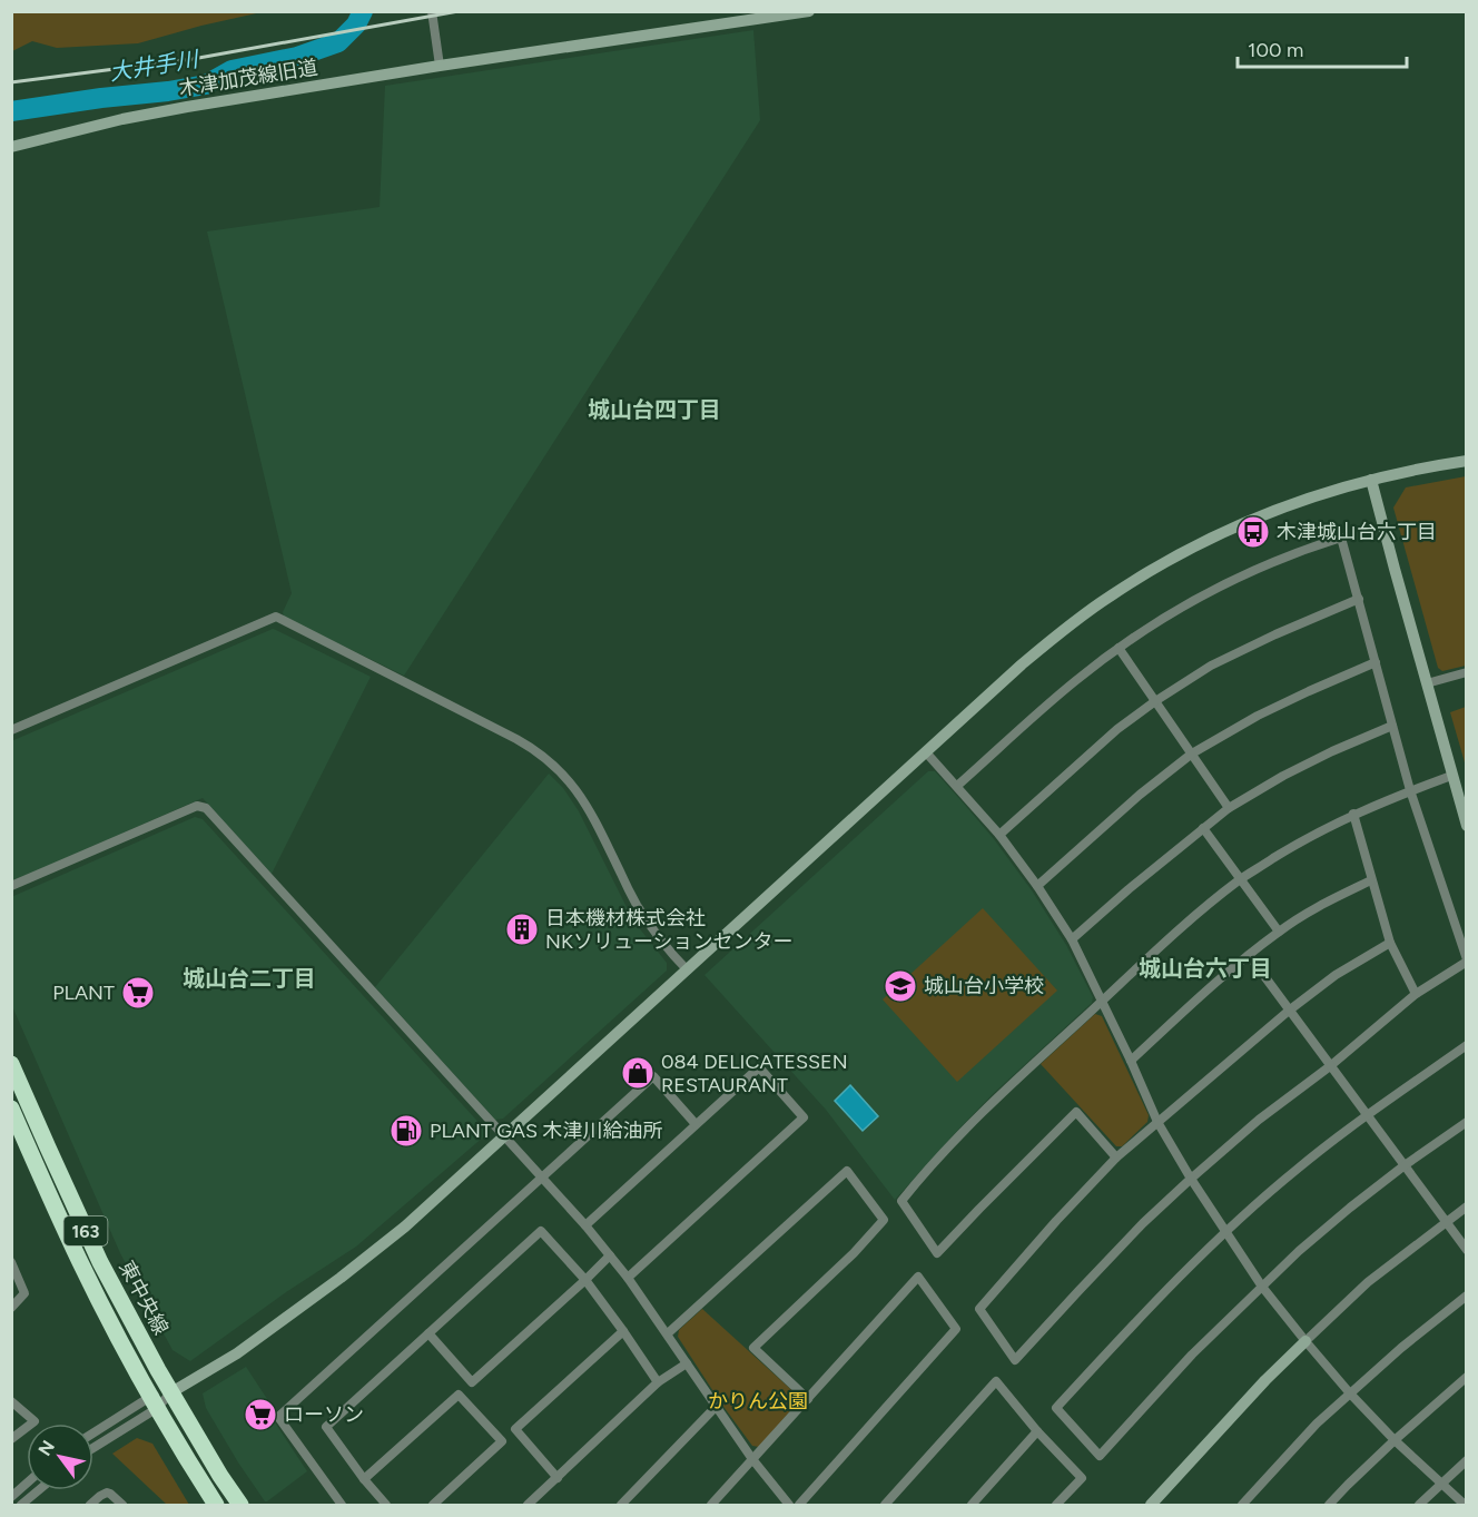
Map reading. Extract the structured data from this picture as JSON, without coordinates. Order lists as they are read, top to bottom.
{
  "streets": {
    "highway": ["163", "東中央線"],
    "street": ["木津加茂線旧道"]
  },
  "districts": ["城山台四丁目", "城山台六丁目", "城山台二丁目"],
  "water": ["大井手川"],
  "parks": ["かりん公園"],
  "places": {
    "bus stop": ["木津城山台六丁目"],
    "building": ["日本機材株式会社 NKソリューションセンター"],
    "school or university": ["城山台小学校"],
    "supermarket": ["PLANT", "ローソン"],
    "shop": ["084 DELICATESSEN RESTAURANT"],
    "fuel station": ["PLANT GAS 木津川給油所"]
  },
  "scale_bar": "100 m",
  "north": "top left"
}
